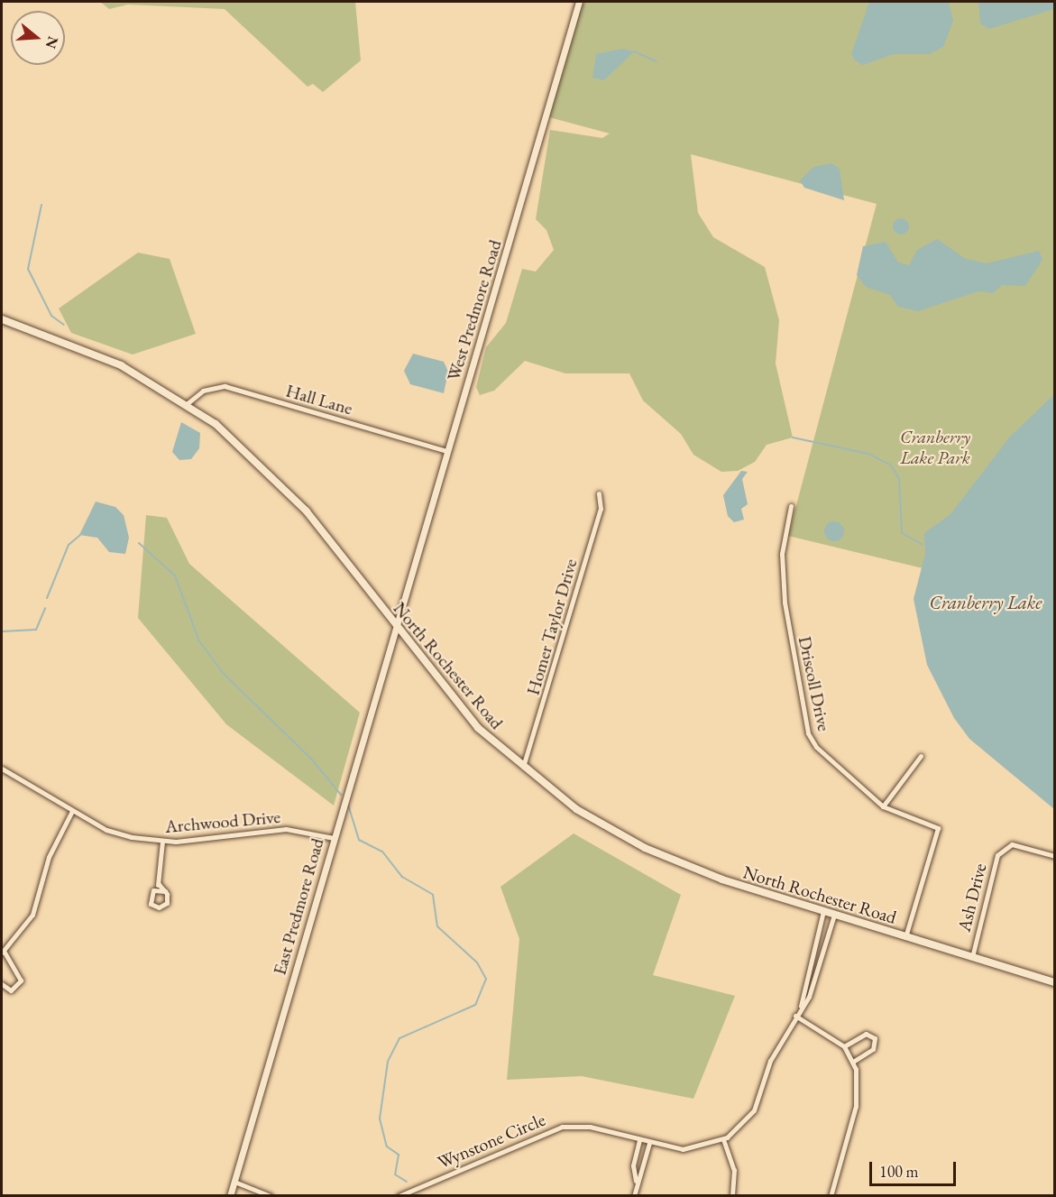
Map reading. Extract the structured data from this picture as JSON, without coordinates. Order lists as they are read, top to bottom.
{
  "streets": {
    "main road": ["North Rochester Road"],
    "street": [
      "West Predmore Road",
      "Hall Lane",
      "Homer Taylor Drive",
      "Driscoll Drive",
      "Archwood Drive",
      "Ash Drive",
      "East Predmore Road",
      "Wynstone Circle"
    ]
  },
  "crossings": [
    ["West Predmore Road", "Hall Lane"],
    ["West Predmore Road", "North Rochester Road"],
    ["West Predmore Road", "East Predmore Road"],
    ["Hall Lane", "North Rochester Road"],
    ["Homer Taylor Drive", "North Rochester Road"],
    ["North Rochester Road", "Driscoll Drive"],
    ["North Rochester Road", "Ash Drive"],
    ["North Rochester Road", "East Predmore Road"],
    ["North Rochester Road", "Wynstone Circle"],
    ["Archwood Drive", "East Predmore Road"]
  ],
  "water": ["Cranberry Lake"],
  "parks": ["Cranberry Lake Park"],
  "scale_bar": "100 m",
  "north": "right"
}
